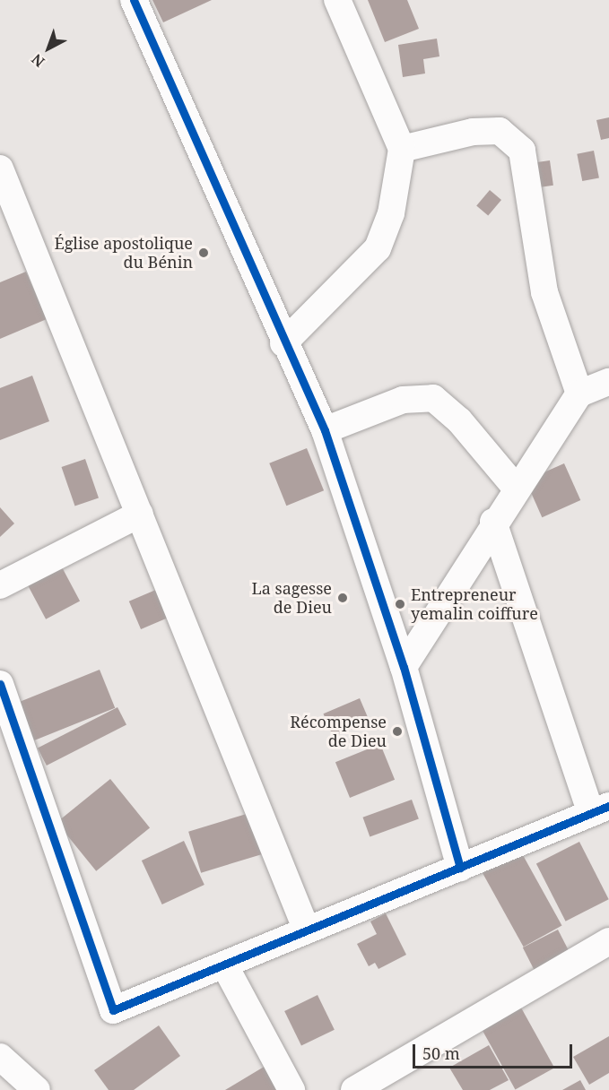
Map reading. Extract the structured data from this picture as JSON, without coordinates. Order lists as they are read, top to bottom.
{
  "places": [
    "Église apostolique du Bénin",
    "La sagesse de Dieu",
    "Entrepreneur yemalin coiffure",
    "Récompense de Dieu"
  ],
  "scale_bar": "50 m",
  "north": "bottom left"
}
